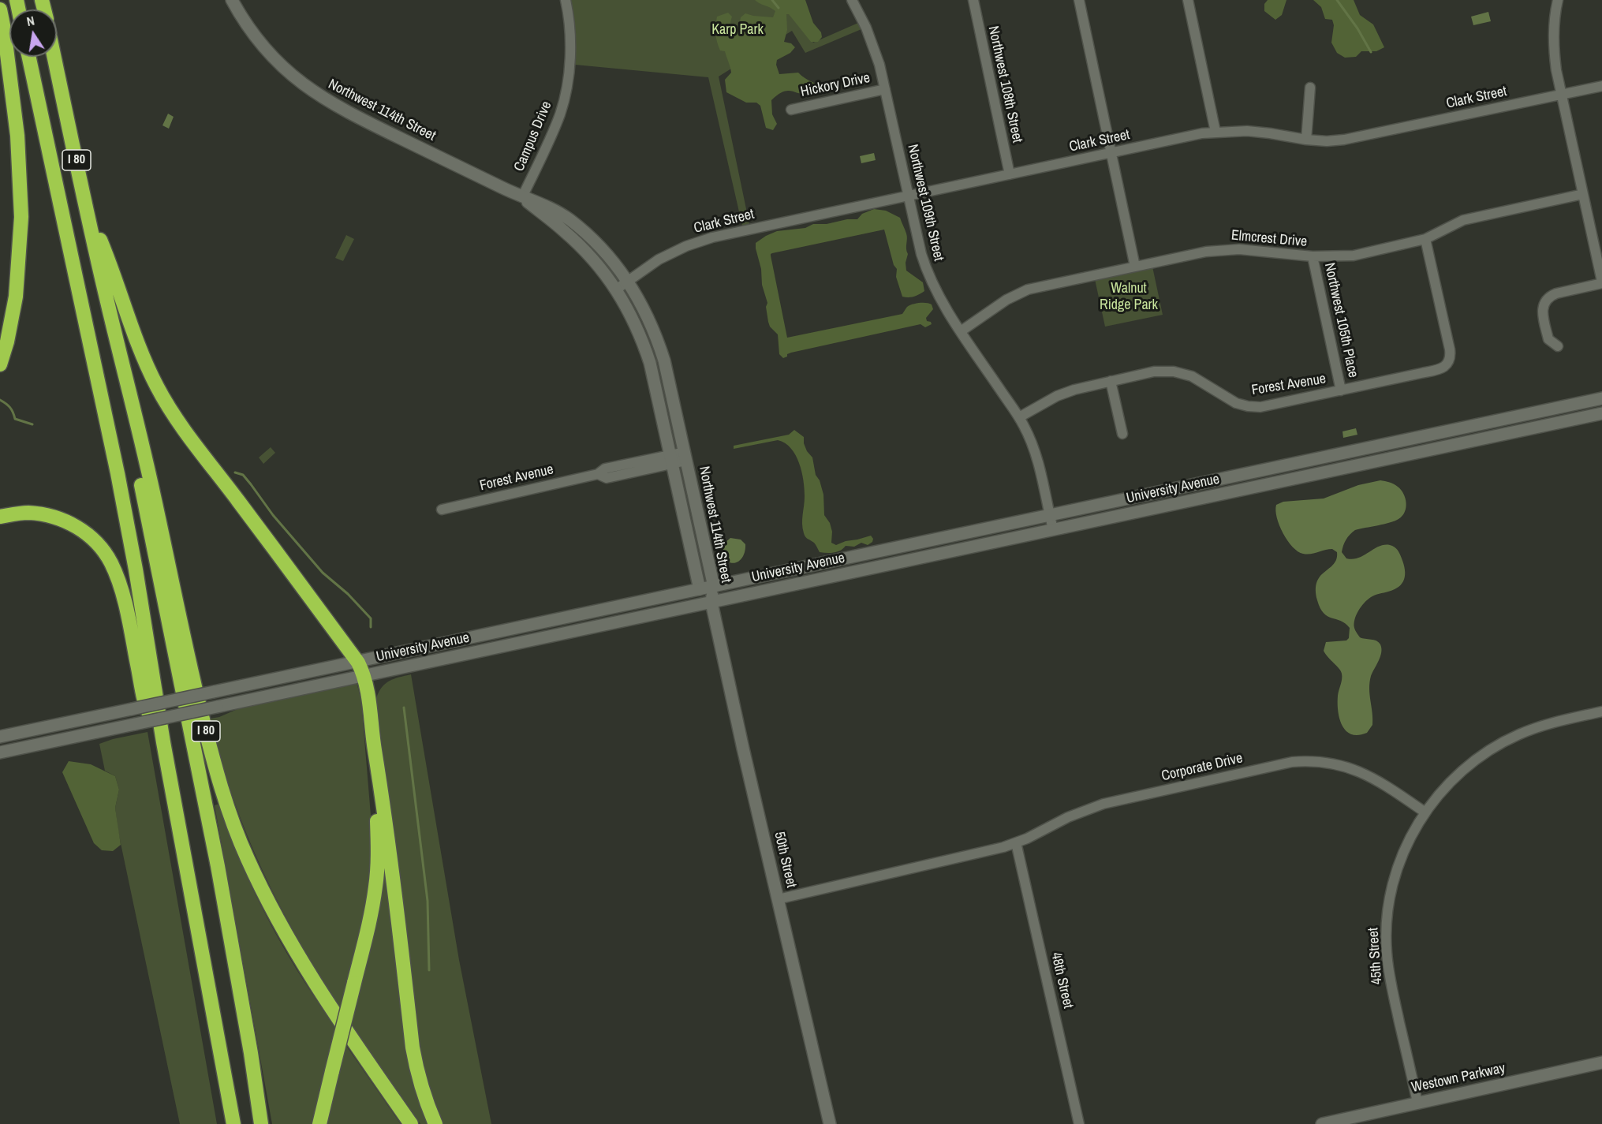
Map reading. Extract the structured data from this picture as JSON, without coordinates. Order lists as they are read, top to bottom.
{
  "streets": {
    "highway": ["I 80"],
    "main road": [
      "Northwest 114th Street",
      "University Avenue",
      "50th Street",
      "Westown Parkway"
    ],
    "street": [
      "Northwest 108th Street",
      "Hickory Drive",
      "Clark Street",
      "Campus Drive",
      "Northwest 109th Street",
      "Elmcrest Drive",
      "Northwest 105th Place",
      "Forest Avenue",
      "Corporate Drive",
      "45th Street",
      "48th Street"
    ]
  },
  "crossings": [
    ["Northwest 108th Street", "Clark Street"],
    ["Hickory Drive", "Northwest 109th Street"],
    ["Clark Street", "Northwest 114th Street"],
    ["Clark Street", "Northwest 109th Street"],
    ["Northwest 114th Street", "Campus Drive"],
    ["Northwest 114th Street", "Forest Avenue"],
    ["Northwest 114th Street", "University Avenue"],
    ["Northwest 114th Street", "50th Street"],
    ["Northwest 109th Street", "Elmcrest Drive"],
    ["Northwest 109th Street", "Forest Avenue"],
    ["Northwest 109th Street", "University Avenue"],
    ["Elmcrest Drive", "Northwest 105th Place"],
    ["Elmcrest Drive", "Forest Avenue"],
    ["Northwest 105th Place", "Forest Avenue"],
    ["University Avenue", "50th Street"],
    ["Corporate Drive", "50th Street"],
    ["Corporate Drive", "45th Street"],
    ["Corporate Drive", "48th Street"],
    ["45th Street", "Westown Parkway"]
  ],
  "parks": ["Karp Park", "Walnut Ridge Park"],
  "north": "top"
}
